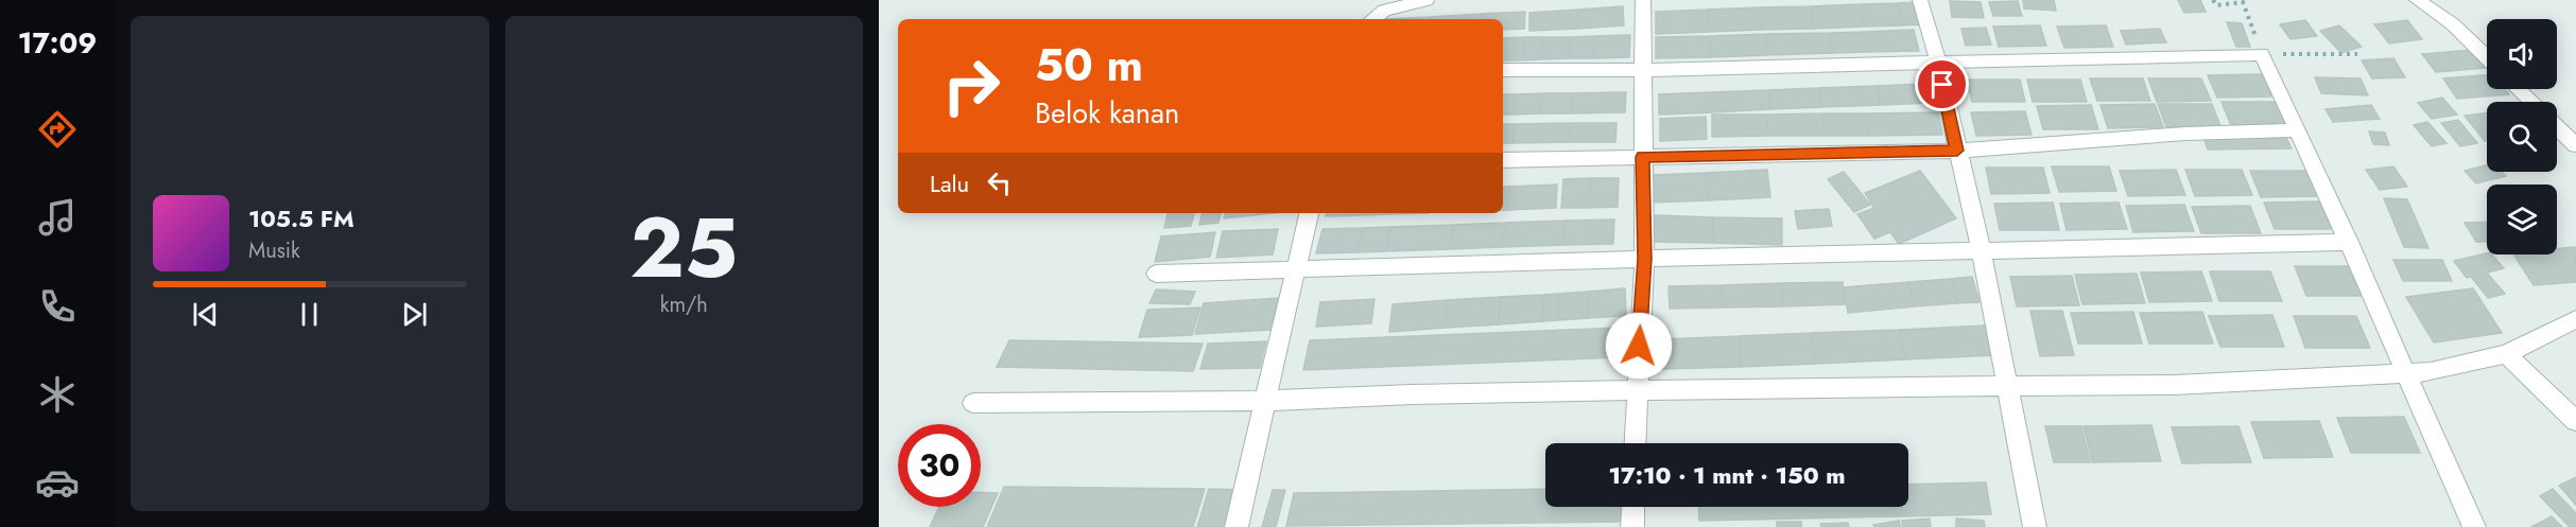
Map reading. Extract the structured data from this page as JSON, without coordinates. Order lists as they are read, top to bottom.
{
  "page": {
    "tabs": "17:09",
    "tile": ["25", "km/h"],
    "turn": ["50 m", "Belok kanan"],
    "then": "Lalu",
    "song": ["105.5 FM", "Musik"],
    "limit": "30",
    "trip": "17:10 · 1 mnt · 150 m"
  }
}
